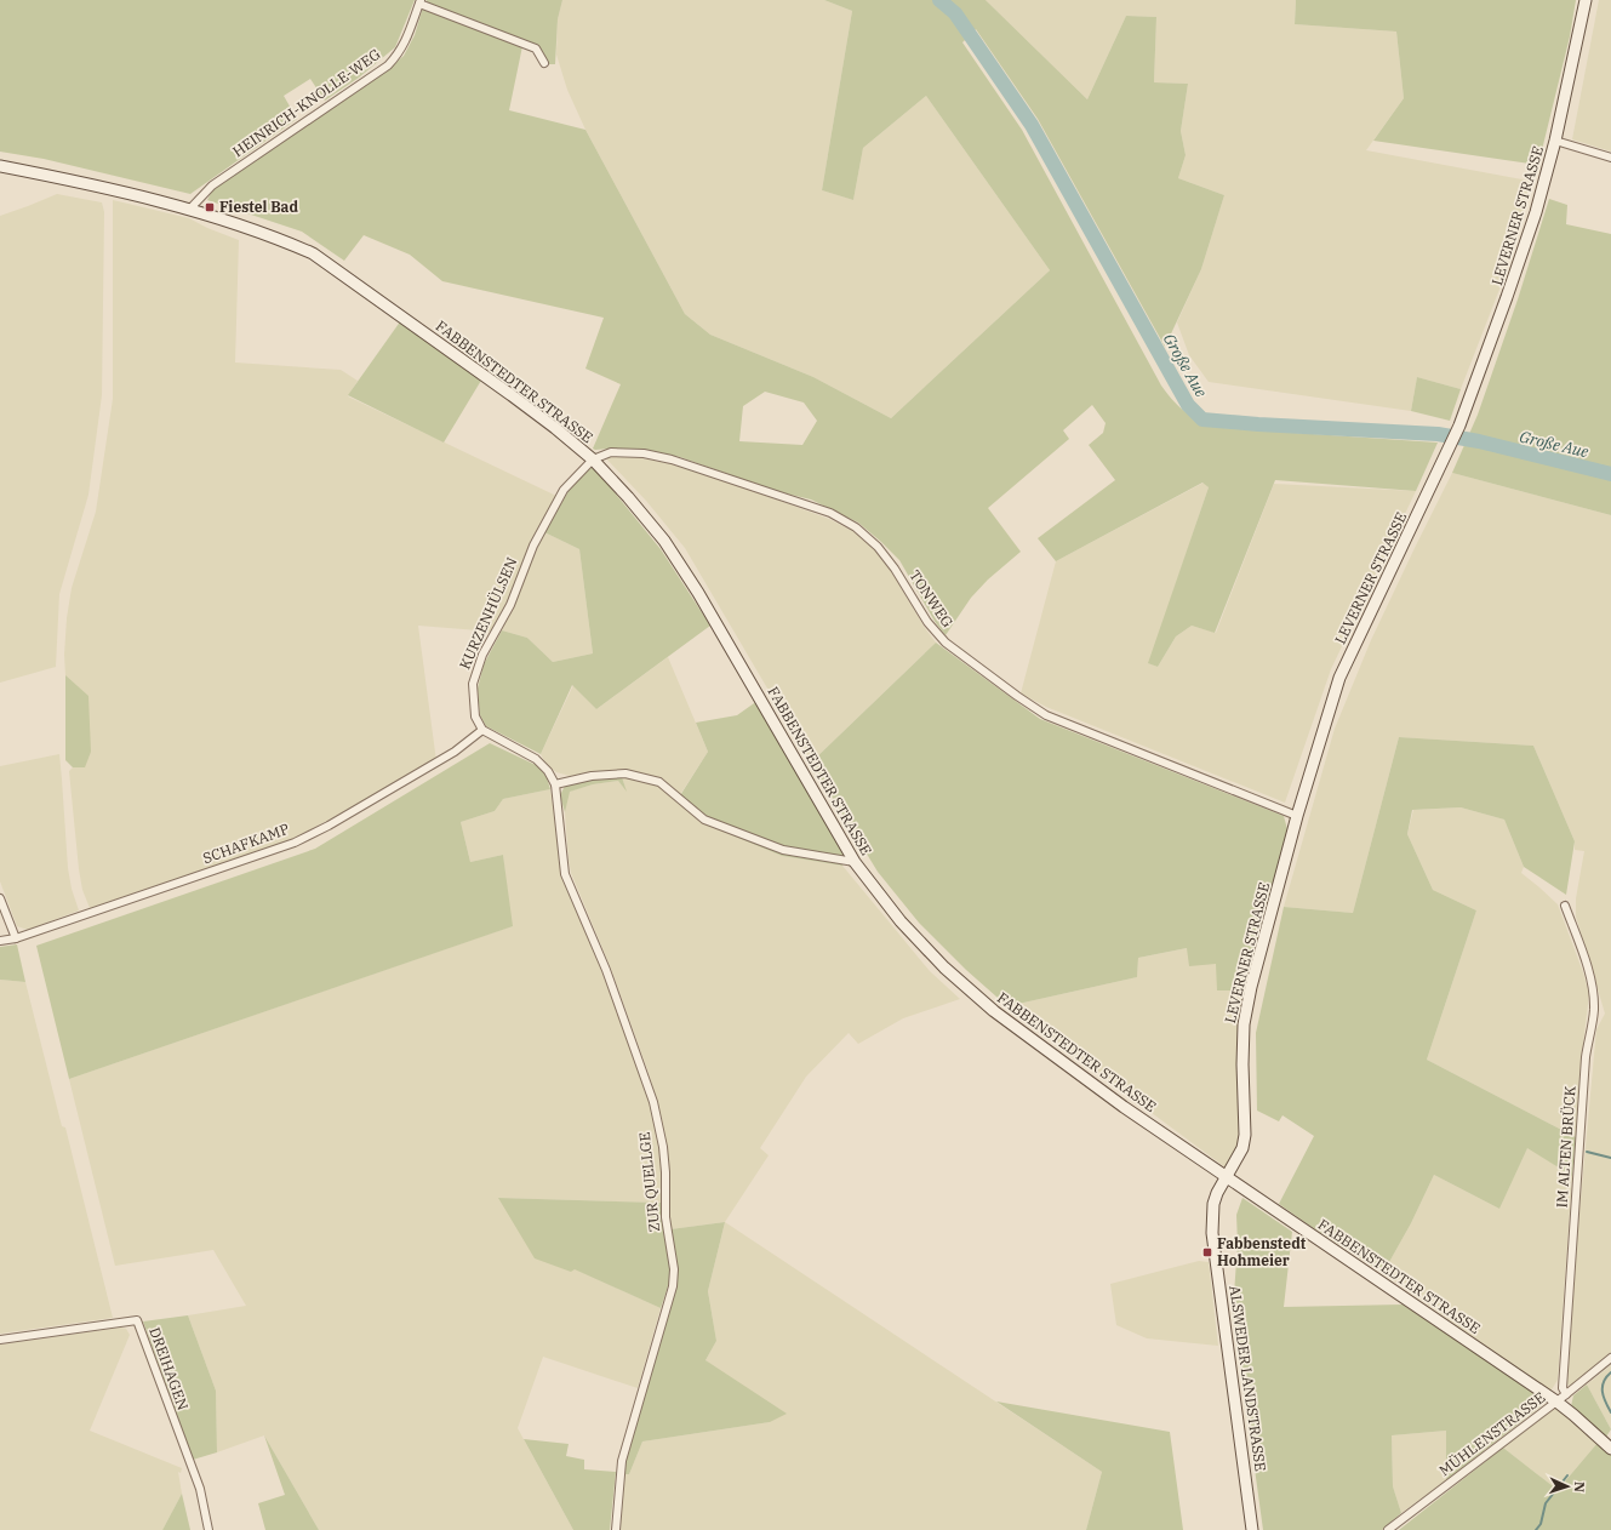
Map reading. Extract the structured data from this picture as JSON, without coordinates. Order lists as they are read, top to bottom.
{
  "streets": {
    "street": [
      "HEINRICH-KNOLLE-WEG",
      "LEVERNER STRASSE",
      "FABBENSTEDTER STRASSE",
      "TONWEG",
      "KURZENHÜLSEN",
      "SCHAFKAMP",
      "IM ALTEN BRÜCK",
      "ZUR QUELLGE",
      "DREIHAGEN",
      "ALSWEDER LANDSTRASSE",
      "MÜHLENSTRASSE"
    ]
  },
  "crossings": [
    ["HEINRICH-KNOLLE-WEG", "FABBENSTEDTER STRASSE"],
    ["LEVERNER STRASSE", "FABBENSTEDTER STRASSE"],
    ["LEVERNER STRASSE", "TONWEG"],
    ["LEVERNER STRASSE", "ALSWEDER LANDSTRASSE"],
    ["FABBENSTEDTER STRASSE", "TONWEG"],
    ["FABBENSTEDTER STRASSE", "KURZENHÜLSEN"],
    ["FABBENSTEDTER STRASSE", "ALSWEDER LANDSTRASSE"],
    ["FABBENSTEDTER STRASSE", "MÜHLENSTRASSE"],
    ["TONWEG", "KURZENHÜLSEN"],
    ["KURZENHÜLSEN", "SCHAFKAMP"],
    ["IM ALTEN BRÜCK", "MÜHLENSTRASSE"]
  ],
  "water": ["Große Aue"],
  "places": {
    "transit": ["Fiestel Bad", "Fabbenstedt Hohmeier"]
  },
  "north": "right"
}
